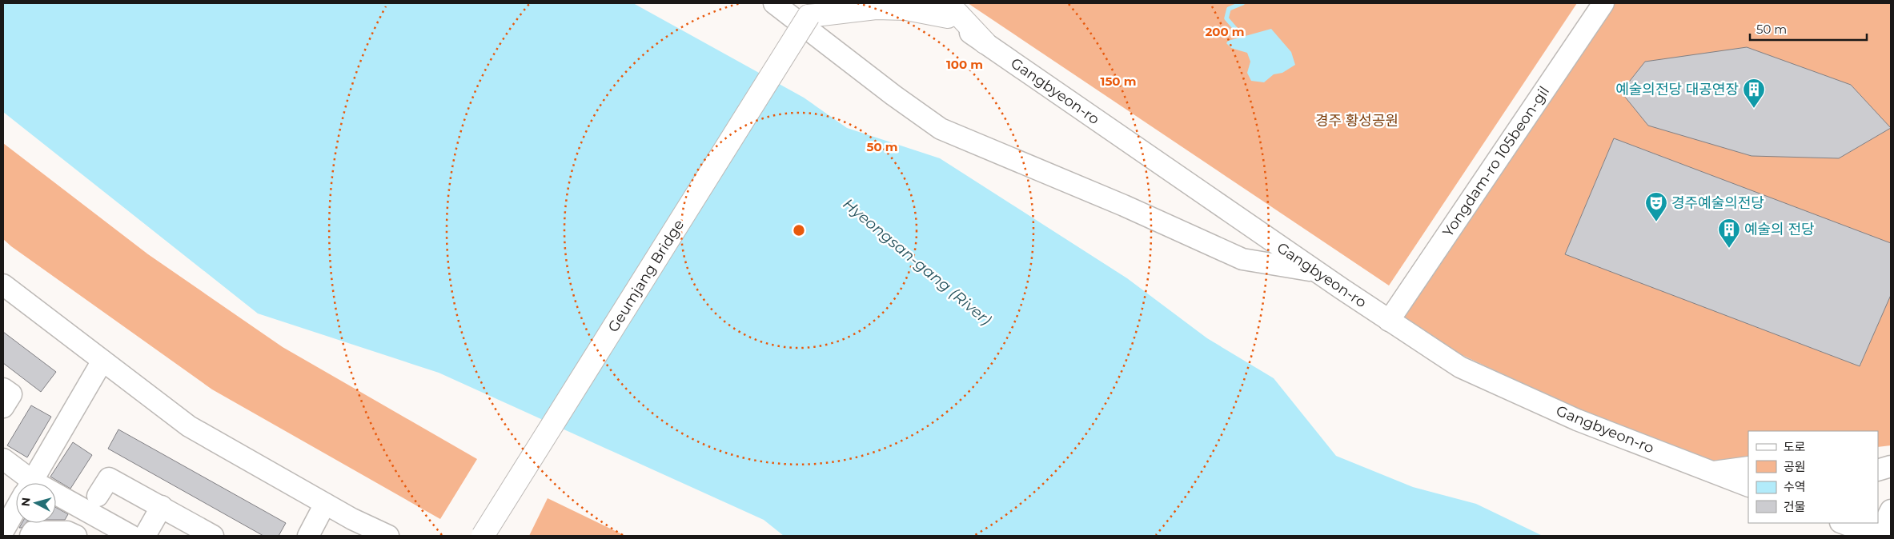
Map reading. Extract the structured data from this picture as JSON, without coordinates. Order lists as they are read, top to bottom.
{
  "streets": {
    "main road": ["Geumjang Bridge"],
    "street": ["Gangbyeon-ro", "Yongdam-ro 105beon-gil"]
  },
  "crossings": [
    ["Gangbyeon-ro", "Yongdam-ro 105beon-gil"]
  ],
  "water": ["Hyeongsan-gang (River)"],
  "parks": ["경주 황성공원"],
  "places": {
    "building": ["예술의전당 대공연장", "예술의 전당"],
    "theatre": ["경주예술의전당"]
  },
  "legend": [
    "도로",
    "공원",
    "수역",
    "건물"
  ],
  "scale_bar": "50 m",
  "north": "left",
  "rings": [
    "200 m",
    "100 m",
    "150 m",
    "50 m"
  ]
}
